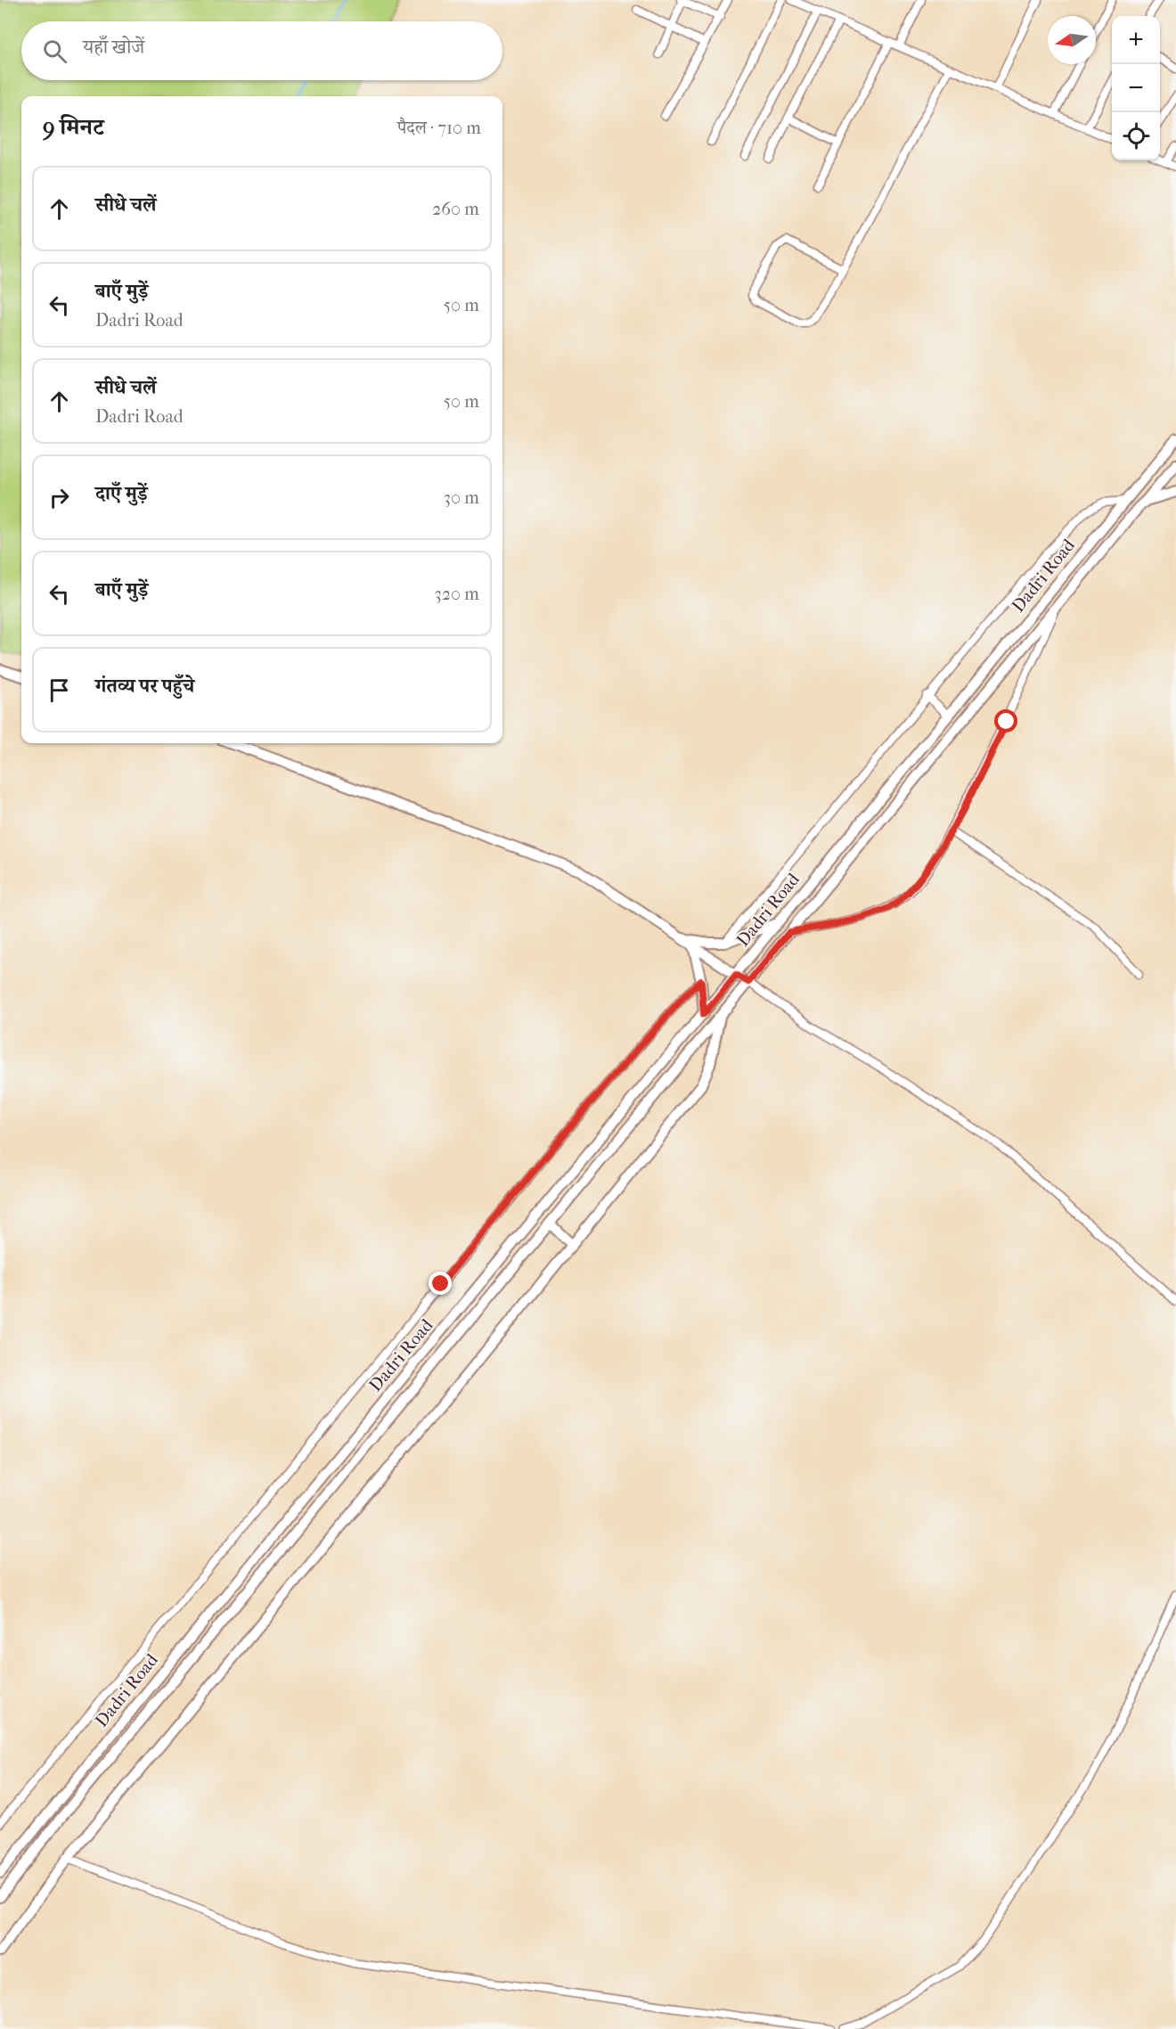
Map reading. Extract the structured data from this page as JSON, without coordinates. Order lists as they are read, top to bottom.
{
  "streets": {
    "main road": ["Dadri Road"]
  },
  "north": "left",
  "page": {
    "map_buttons": ["+", "−"],
    "search": "यहाँ खोजें",
    "heading": ["9 मिनट", "पैदल · 710 m"],
    "list": [
      ["सीधे चलें", "260 m"],
      ["बाएँ मुड़ें", "Dadri Road", "50 m"],
      ["सीधे चलें", "Dadri Road", "50 m"],
      ["दाएँ मुड़ें", "30 m"],
      ["बाएँ मुड़ें", "320 m"],
      "गंतव्य पर पहुँचे"
    ]
  }
}
